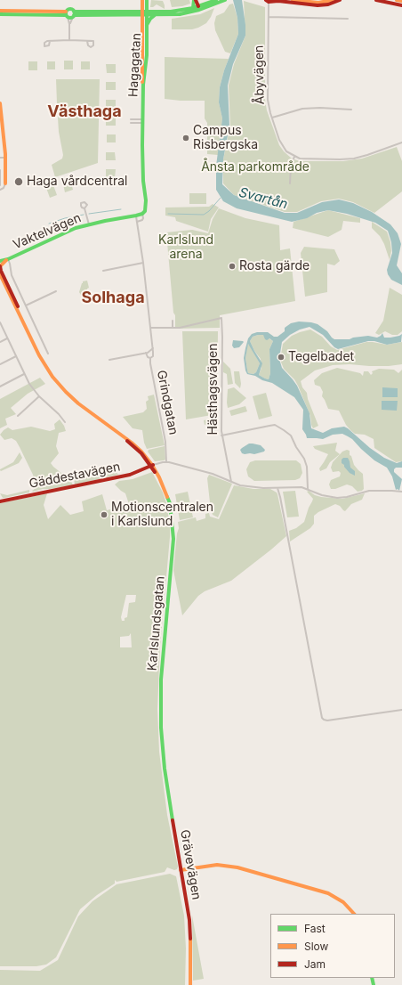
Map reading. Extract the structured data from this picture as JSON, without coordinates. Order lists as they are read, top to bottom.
{
  "streets": {
    "main road": [
      "Hagagatan",
      "Vaktelvägen",
      "Gäddestavägen",
      "Karlslundsgatan",
      "Grävevägen"
    ],
    "street": ["Åbyvägen", "Hästhagsvägen", "Grindgatan"]
  },
  "crossings": [
    ["Vaktelvägen", "Grindgatan"],
    ["Vaktelvägen", "Karlslundsgatan"],
    ["Gäddestavägen", "Karlslundsgatan"],
    ["Karlslundsgatan", "Grävevägen"]
  ],
  "districts": ["Västhaga", "Solhaga"],
  "water": ["Svartån"],
  "parks": ["Ånsta parkområde", "Karlslund arena"],
  "places": [
    "Campus Risbergska",
    "Haga vårdcentral",
    "Rosta gärde",
    "Tegelbadet",
    "Motionscentralen i Karlslund"
  ],
  "legend": ["Fast", "Slow", "Jam"]
}
